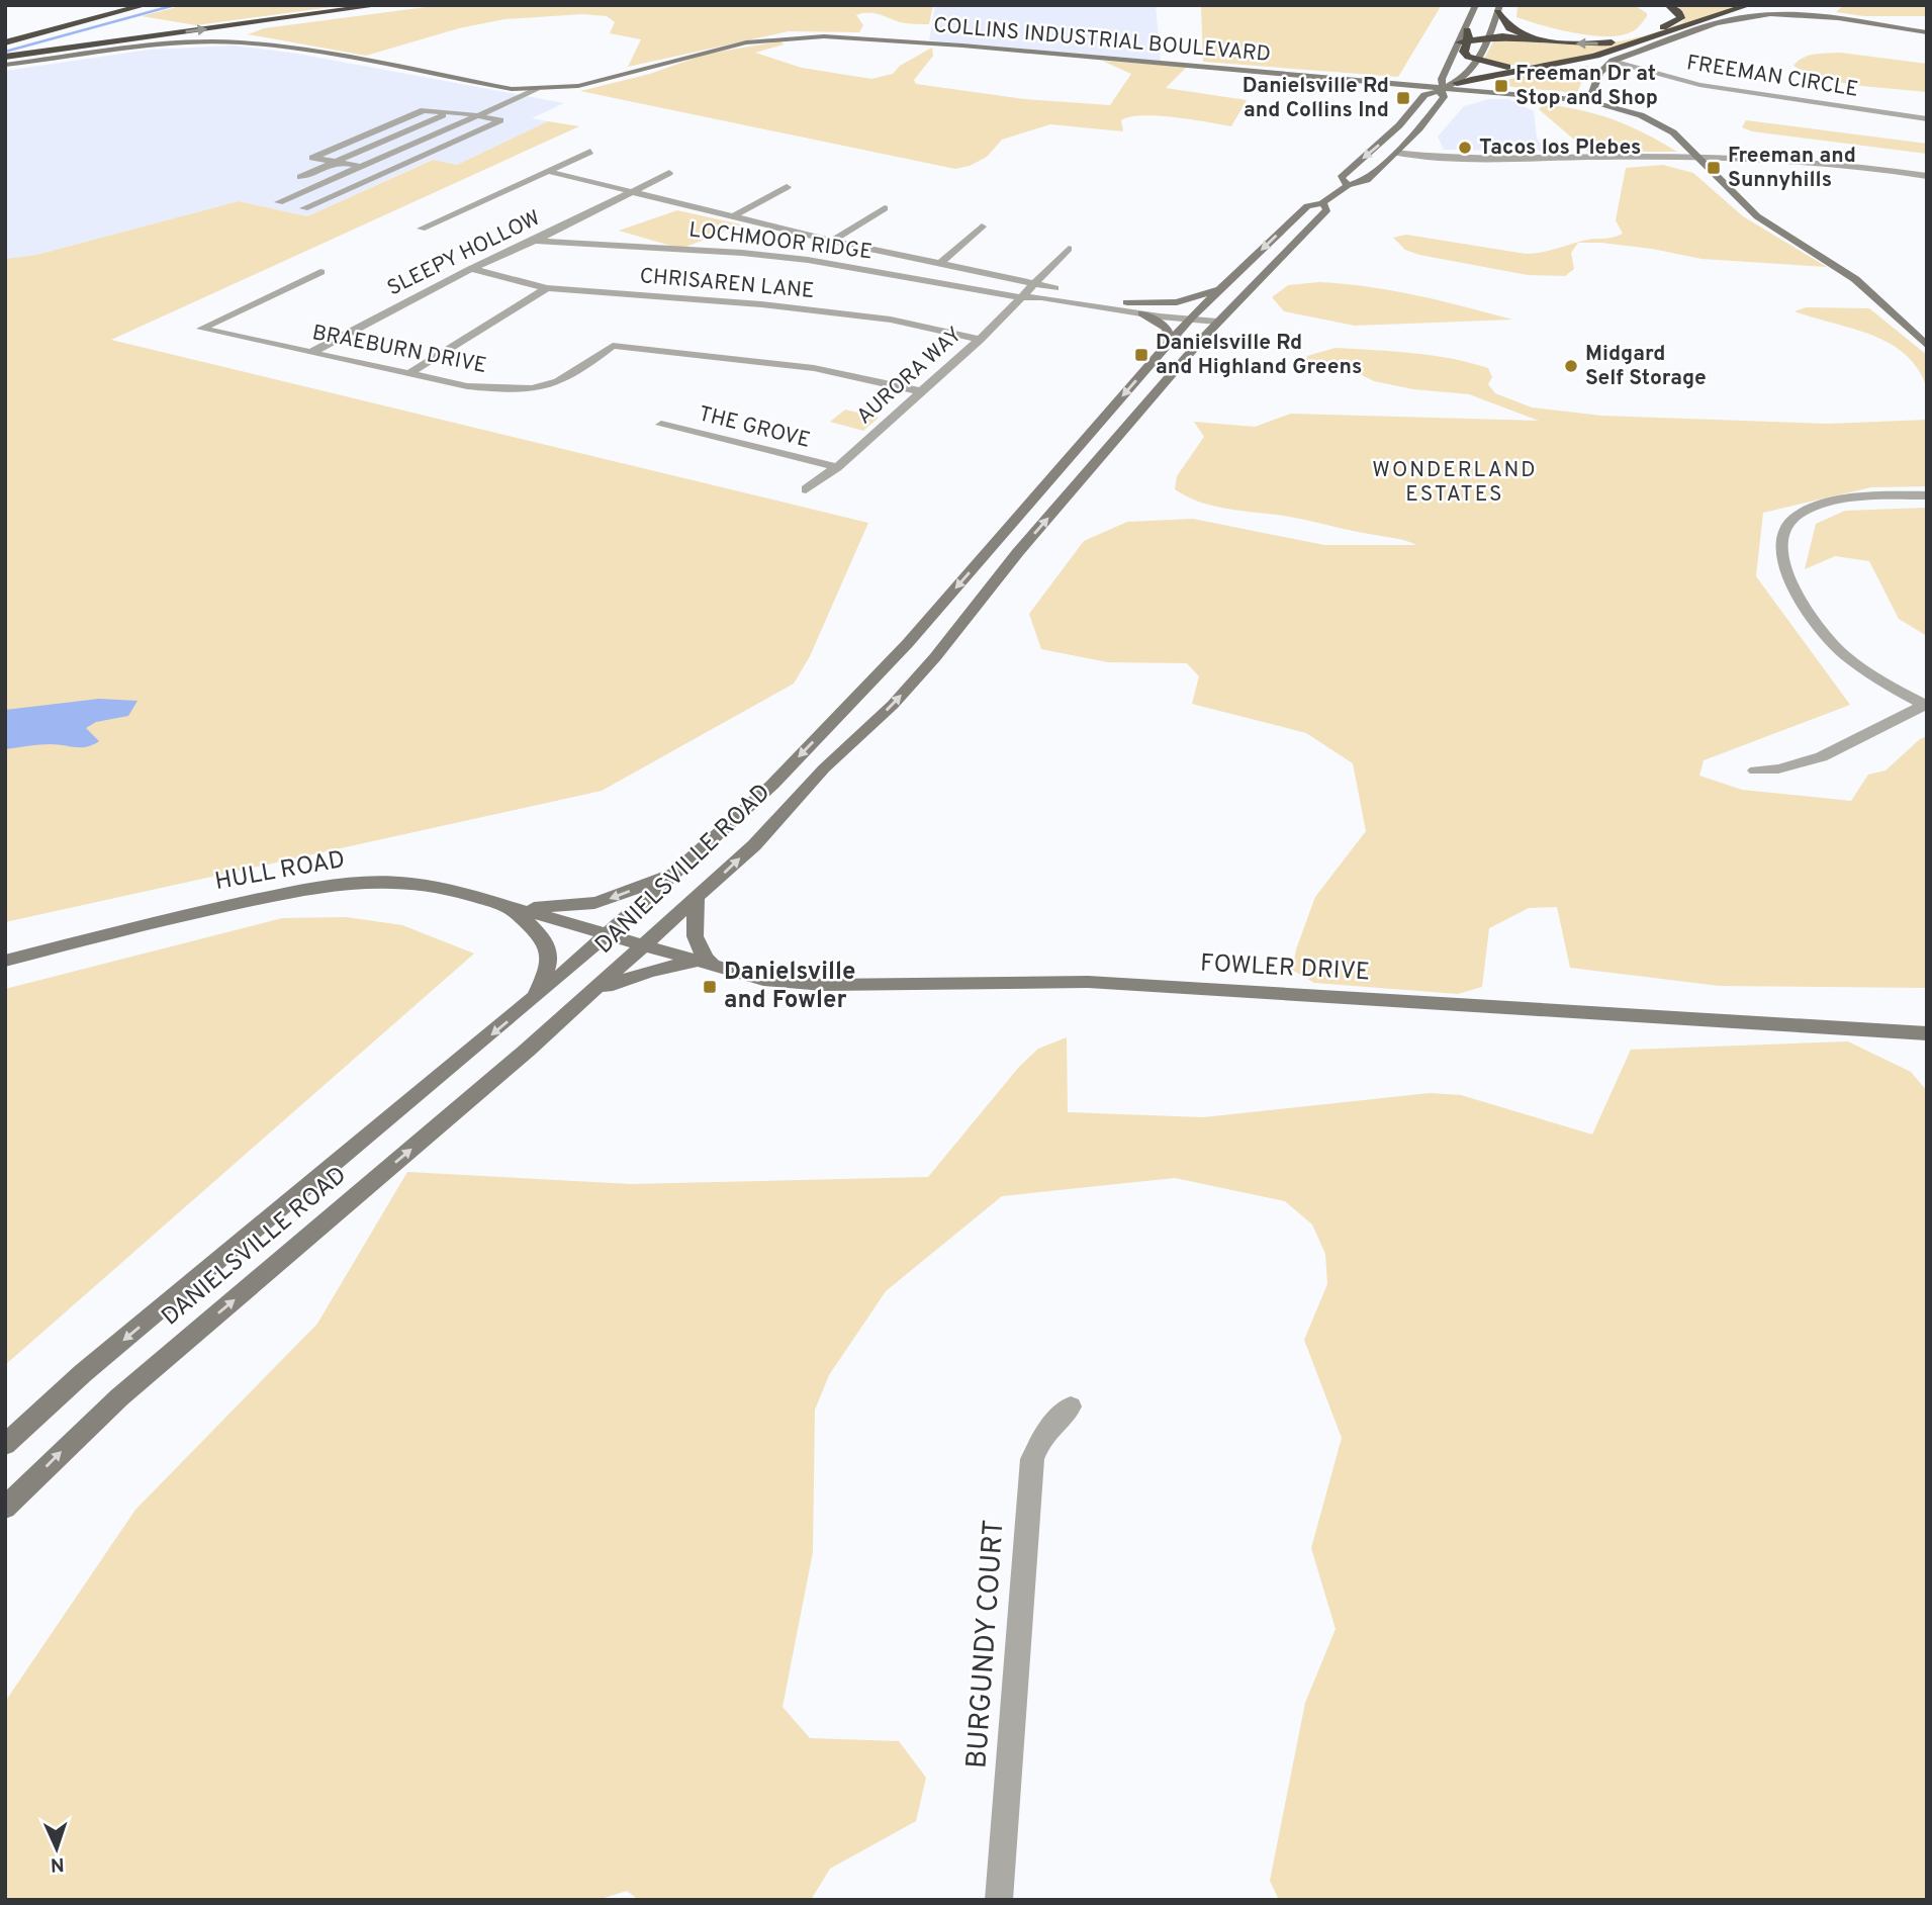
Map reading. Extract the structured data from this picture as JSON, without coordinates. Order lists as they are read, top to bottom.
{
  "streets": {
    "main road": [
      "COLLINS INDUSTRIAL BOULEVARD",
      "DANIELSVILLE ROAD",
      "HULL ROAD",
      "FOWLER DRIVE"
    ],
    "street": [
      "FREEMAN CIRCLE",
      "LOCHMOOR RIDGE",
      "SLEEPY HOLLOW",
      "CHRISAREN LANE",
      "BRAEBURN DRIVE",
      "AURORA WAY",
      "THE GROVE",
      "BURGUNDY COURT"
    ]
  },
  "crossings": [
    ["COLLINS INDUSTRIAL BOULEVARD", "DANIELSVILLE ROAD"],
    ["LOCHMOOR RIDGE", "SLEEPY HOLLOW"],
    ["LOCHMOOR RIDGE", "AURORA WAY"],
    ["SLEEPY HOLLOW", "CHRISAREN LANE"],
    ["SLEEPY HOLLOW", "BRAEBURN DRIVE"],
    ["CHRISAREN LANE", "AURORA WAY"],
    ["BRAEBURN DRIVE", "AURORA WAY"],
    ["AURORA WAY", "THE GROVE"],
    ["DANIELSVILLE ROAD", "HULL ROAD"],
    ["DANIELSVILLE ROAD", "FOWLER DRIVE"],
    ["HULL ROAD", "FOWLER DRIVE"]
  ],
  "districts": ["WONDERLAND ESTATES"],
  "places": {
    "transit": [
      "Freeman Dr at Stop and Shop",
      "Danielsville Rd and Collins Ind",
      "Freeman and Sunnyhills",
      "Danielsville Rd and Highland Greens",
      "Danielsville and Fowler"
    ],
    "other": ["Tacos los Plebes", "Midgard Self Storage"]
  },
  "north": "bottom"
}
